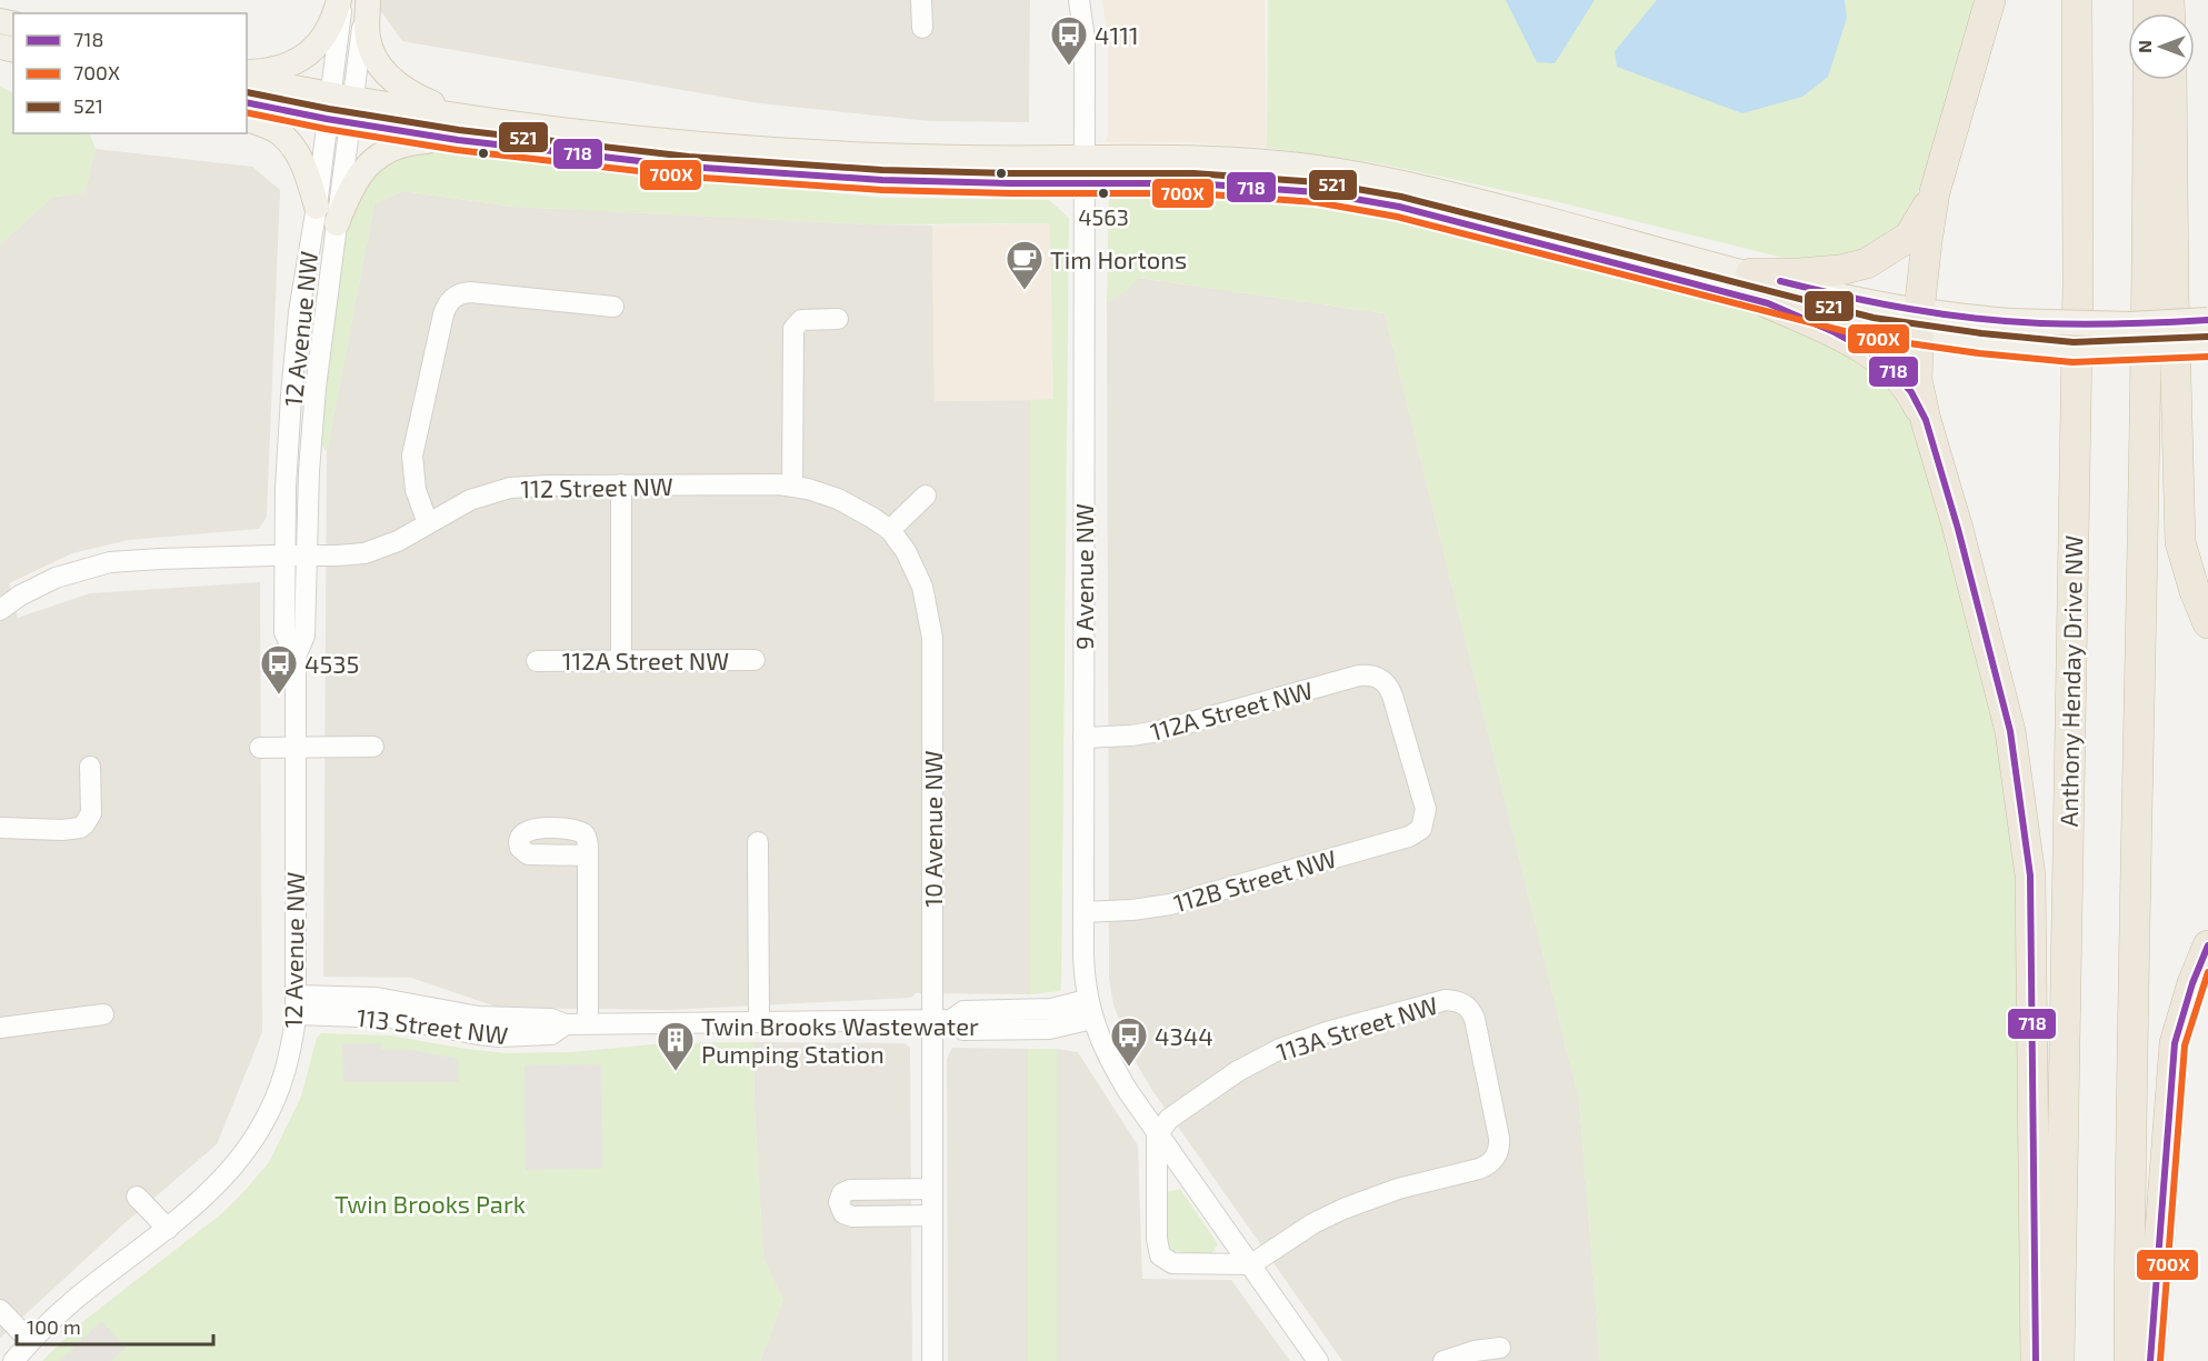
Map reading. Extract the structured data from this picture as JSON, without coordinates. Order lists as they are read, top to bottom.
{
  "streets": {
    "highway": ["Anthony Henday Drive NW"],
    "street": [
      "12 Avenue NW",
      "112 Street NW",
      "9 Avenue NW",
      "112A Street NW",
      "10 Avenue NW",
      "112B Street NW",
      "113 Street NW",
      "113A Street NW"
    ]
  },
  "crossings": [
    ["12 Avenue NW", "112 Street NW"],
    ["12 Avenue NW", "113 Street NW"],
    ["112 Street NW", "10 Avenue NW"],
    ["9 Avenue NW", "112A Street NW"],
    ["9 Avenue NW", "112B Street NW"],
    ["9 Avenue NW", "113 Street NW"],
    ["9 Avenue NW", "113A Street NW"],
    ["112A Street NW", "112B Street NW"],
    ["10 Avenue NW", "113 Street NW"]
  ],
  "parks": ["Twin Brooks Park"],
  "places": {
    "bus stop": ["4111", "4535", "4344"],
    "other": ["4563"],
    "cafe": ["Tim Hortons"],
    "building": ["Twin Brooks Wastewater Pumping Station"]
  },
  "lines": ["transit line 521", "transit line 718", "transit line 700X"],
  "legend": ["718", "700X", "521"],
  "scale_bar": "100 m",
  "north": "left"
}
